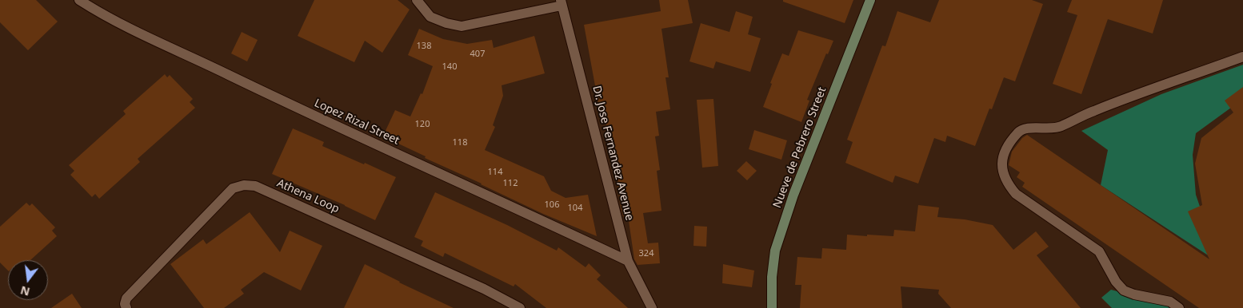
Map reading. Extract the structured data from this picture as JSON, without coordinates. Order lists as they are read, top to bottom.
{
  "streets": {
    "main road": ["Nueve de Pebrero Street"],
    "street": ["Lopez Rizal Street", "Dr. Jose Fernandez Avenue", "Athena Loop"]
  },
  "crossings": [
    ["Lopez Rizal Street", "Dr. Jose Fernandez Avenue"]
  ],
  "house_numbers": [
    "138",
    "407",
    "140",
    "120",
    "118",
    "114",
    "112",
    "106",
    "104",
    "324"
  ],
  "north": "bottom"
}
